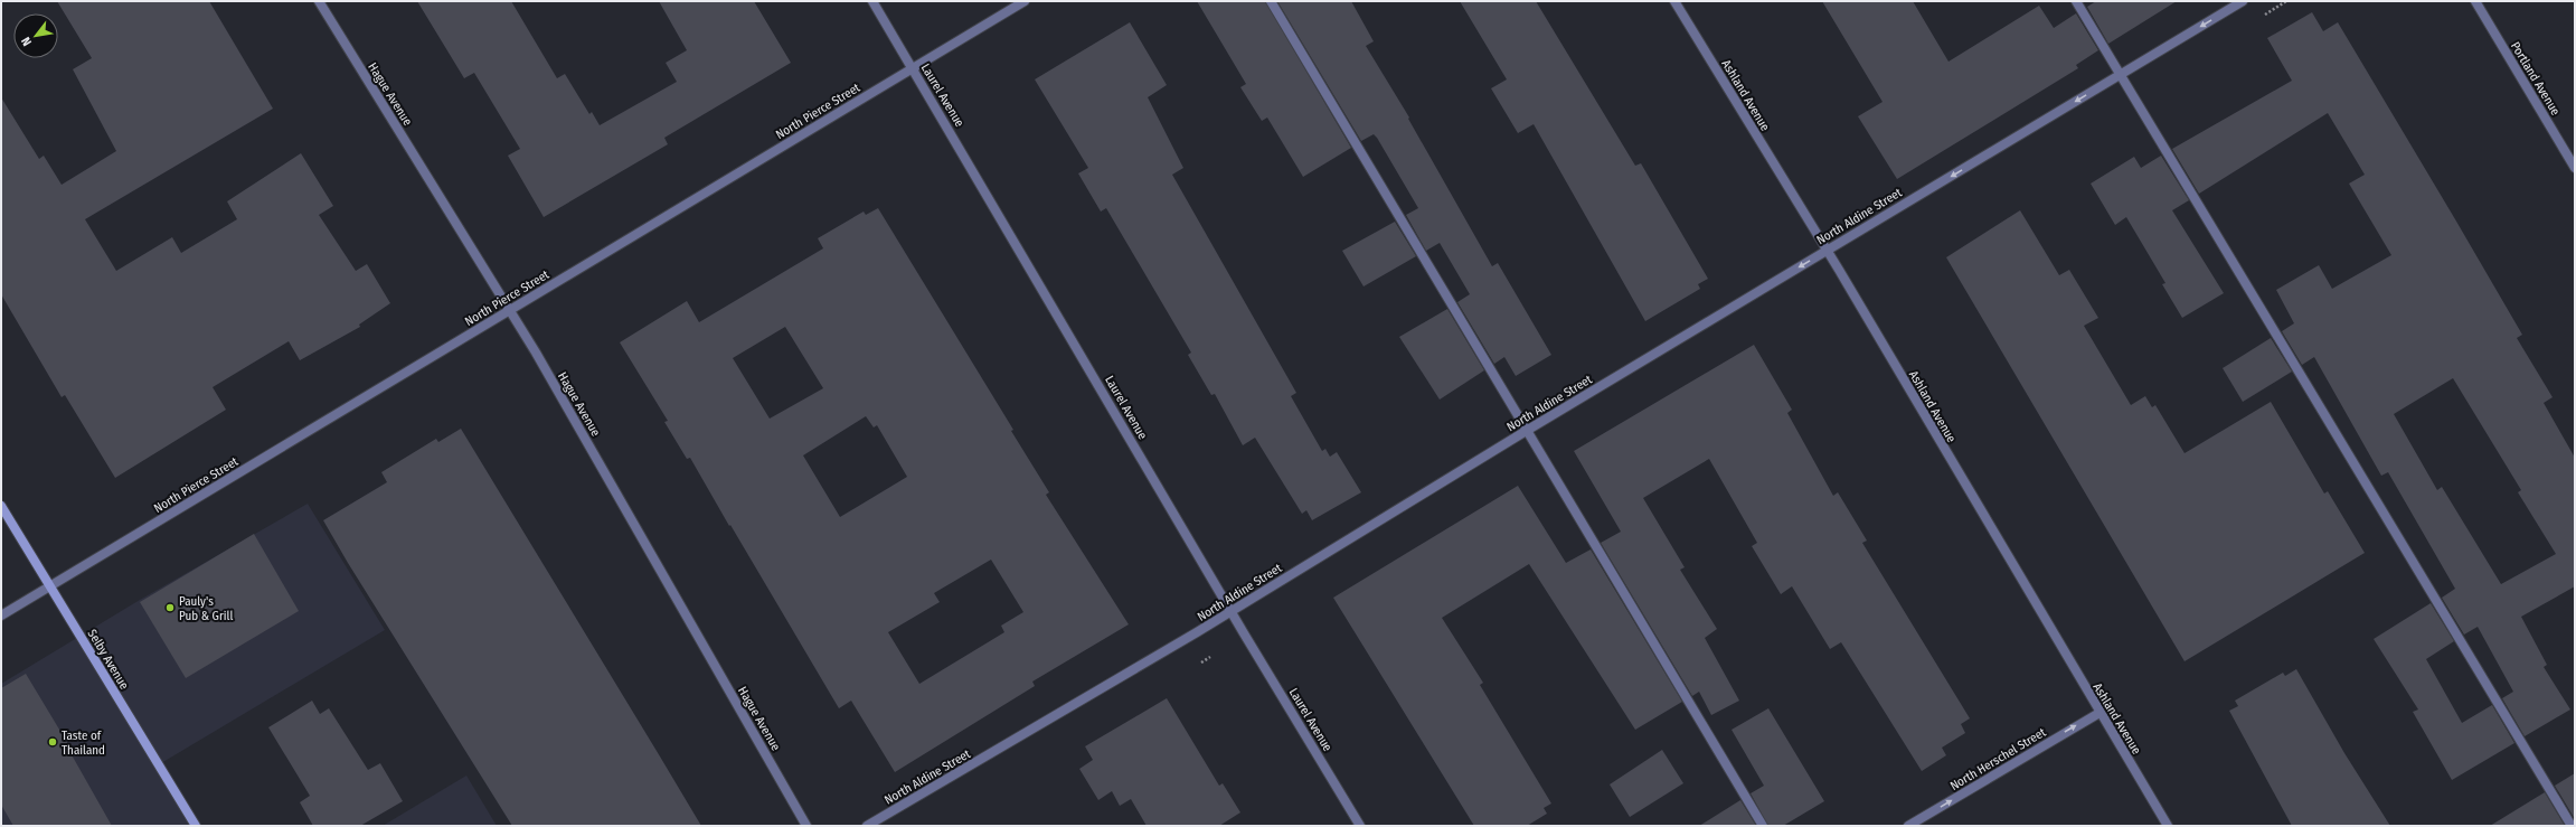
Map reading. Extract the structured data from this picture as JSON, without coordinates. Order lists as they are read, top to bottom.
{
  "streets": {
    "street": [
      "Portland Avenue",
      "Hague Avenue",
      "Laurel Avenue",
      "Ashland Avenue",
      "North Pierce Street",
      "North Aldine Street",
      "Selby Avenue",
      "North Herschel Street"
    ]
  },
  "crossings": [
    ["Hague Avenue", "North Pierce Street"],
    ["Laurel Avenue", "North Pierce Street"],
    ["Laurel Avenue", "North Aldine Street"],
    ["Ashland Avenue", "North Aldine Street"],
    ["Ashland Avenue", "North Herschel Street"],
    ["North Pierce Street", "Selby Avenue"]
  ],
  "one_way": ["North Aldine Street", "North Herschel Street"],
  "places": ["Pauly's Pub & Grill", "Taste of Thailand"],
  "north": "bottom left"
}
